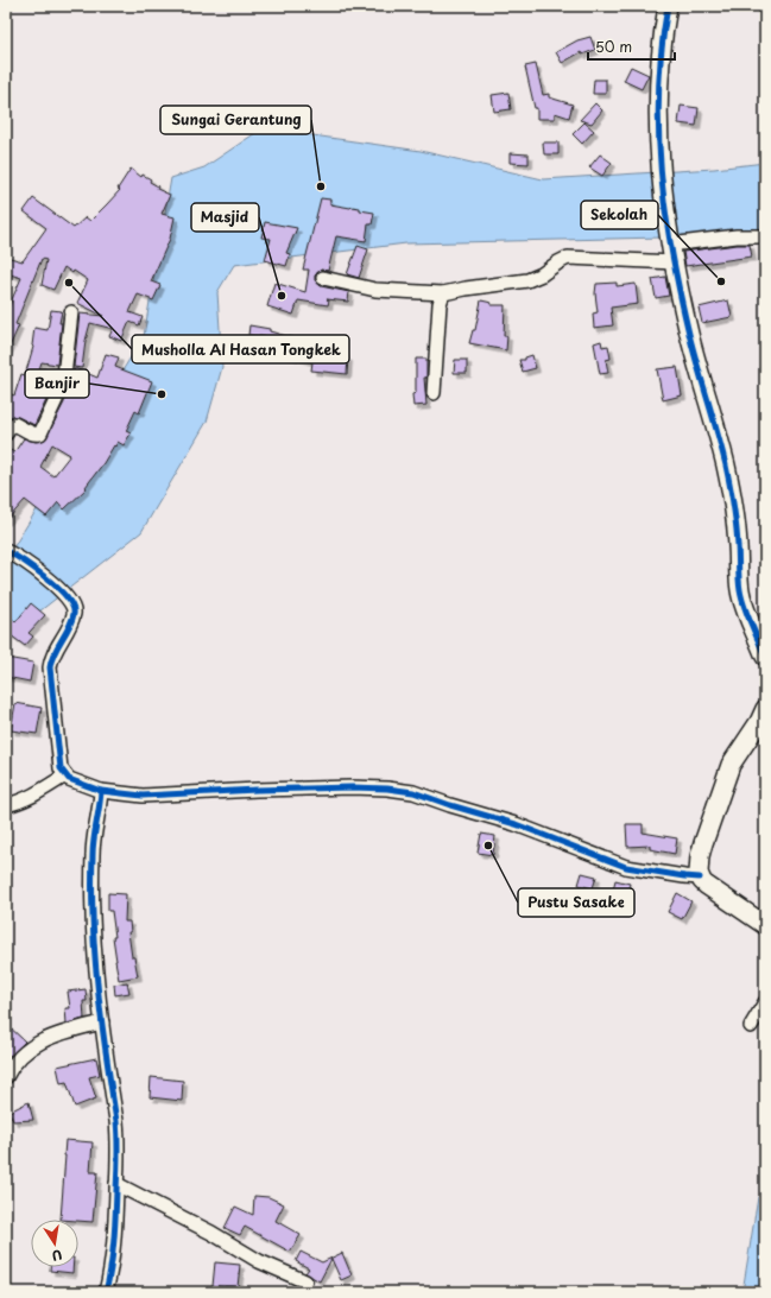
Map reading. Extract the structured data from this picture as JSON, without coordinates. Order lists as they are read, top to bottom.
{
  "places": [
    "Sungai Gerantung",
    "Sekolah",
    "Musholla Al Hasan Tongkek",
    "Masjid",
    "Banjir",
    "Pustu Sasake"
  ],
  "scale_bar": "50 m",
  "north": "bottom"
}
